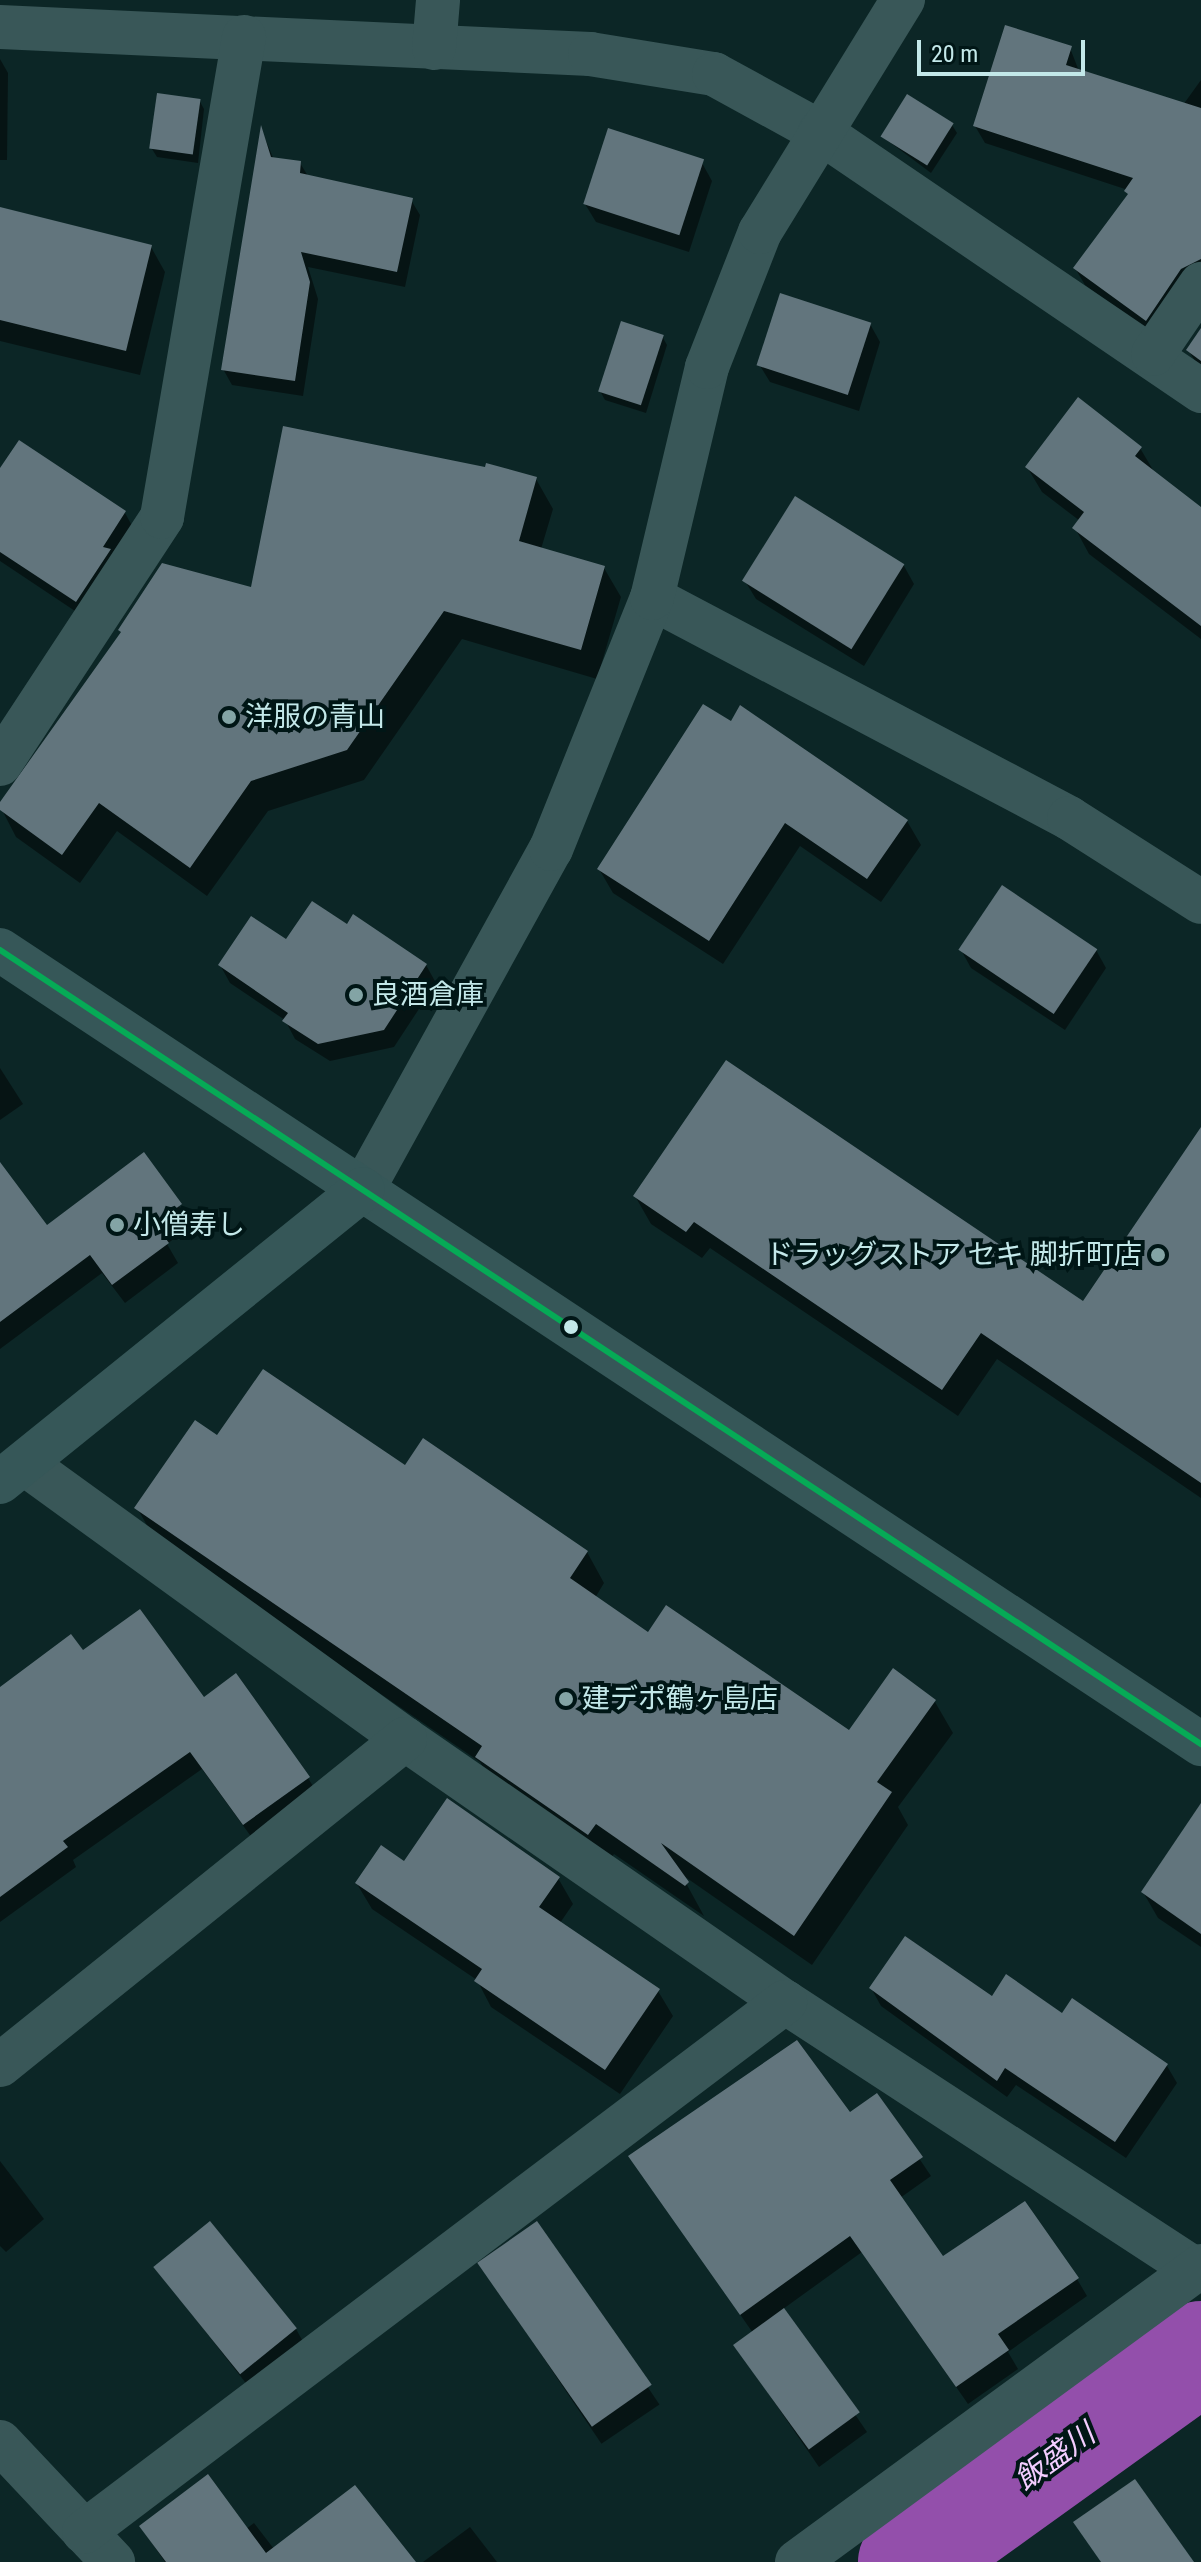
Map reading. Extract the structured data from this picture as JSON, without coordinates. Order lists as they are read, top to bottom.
{
  "water": ["飯盛川"],
  "places": [
    "洋服の青山",
    "良酒倉庫",
    "小僧寿し",
    "ドラッグストア セキ 脚折町店",
    "建デポ鶴ヶ島店"
  ],
  "scale_bar": "20 m"
}
